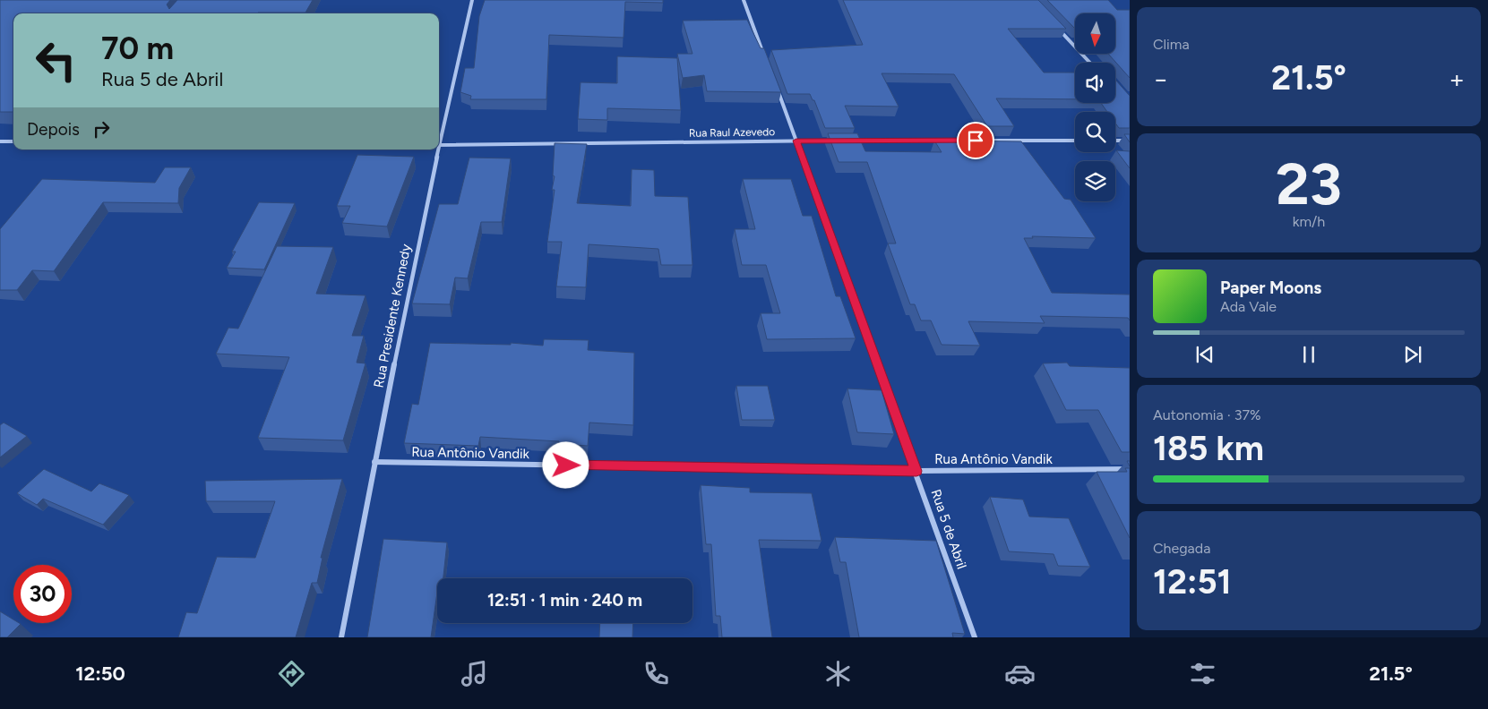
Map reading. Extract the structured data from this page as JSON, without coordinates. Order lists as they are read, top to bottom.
{
  "streets": {
    "street": [
      "Rua Raul Azevedo",
      "Rua Presidente Kennedy",
      "Rua Antônio Vandik",
      "Rua 5 de Abril"
    ]
  },
  "crossings": [
    ["Rua Raul Azevedo", "Rua 5 de Abril"],
    ["Rua Presidente Kennedy", "Rua Antônio Vandik"],
    ["Rua Antônio Vandik", "Rua 5 de Abril"]
  ],
  "north": "bottom",
  "page": {
    "tile": [
      "Clima",
      ["23", "km/h"],
      ["Autonomia · 37%", "185 km"],
      ["Chegada", "12:51"]
    ],
    "turn": ["70 m", "Rua 5 de Abril"],
    "heat": ["−", "21.5°", "+"],
    "then": "Depois",
    "song": ["Paper Moons", "Ada Vale"],
    "limit": "30",
    "trip": "12:51 · 1 min · 240 m",
    "tabs": ["12:50", "21.5°"]
  }
}
